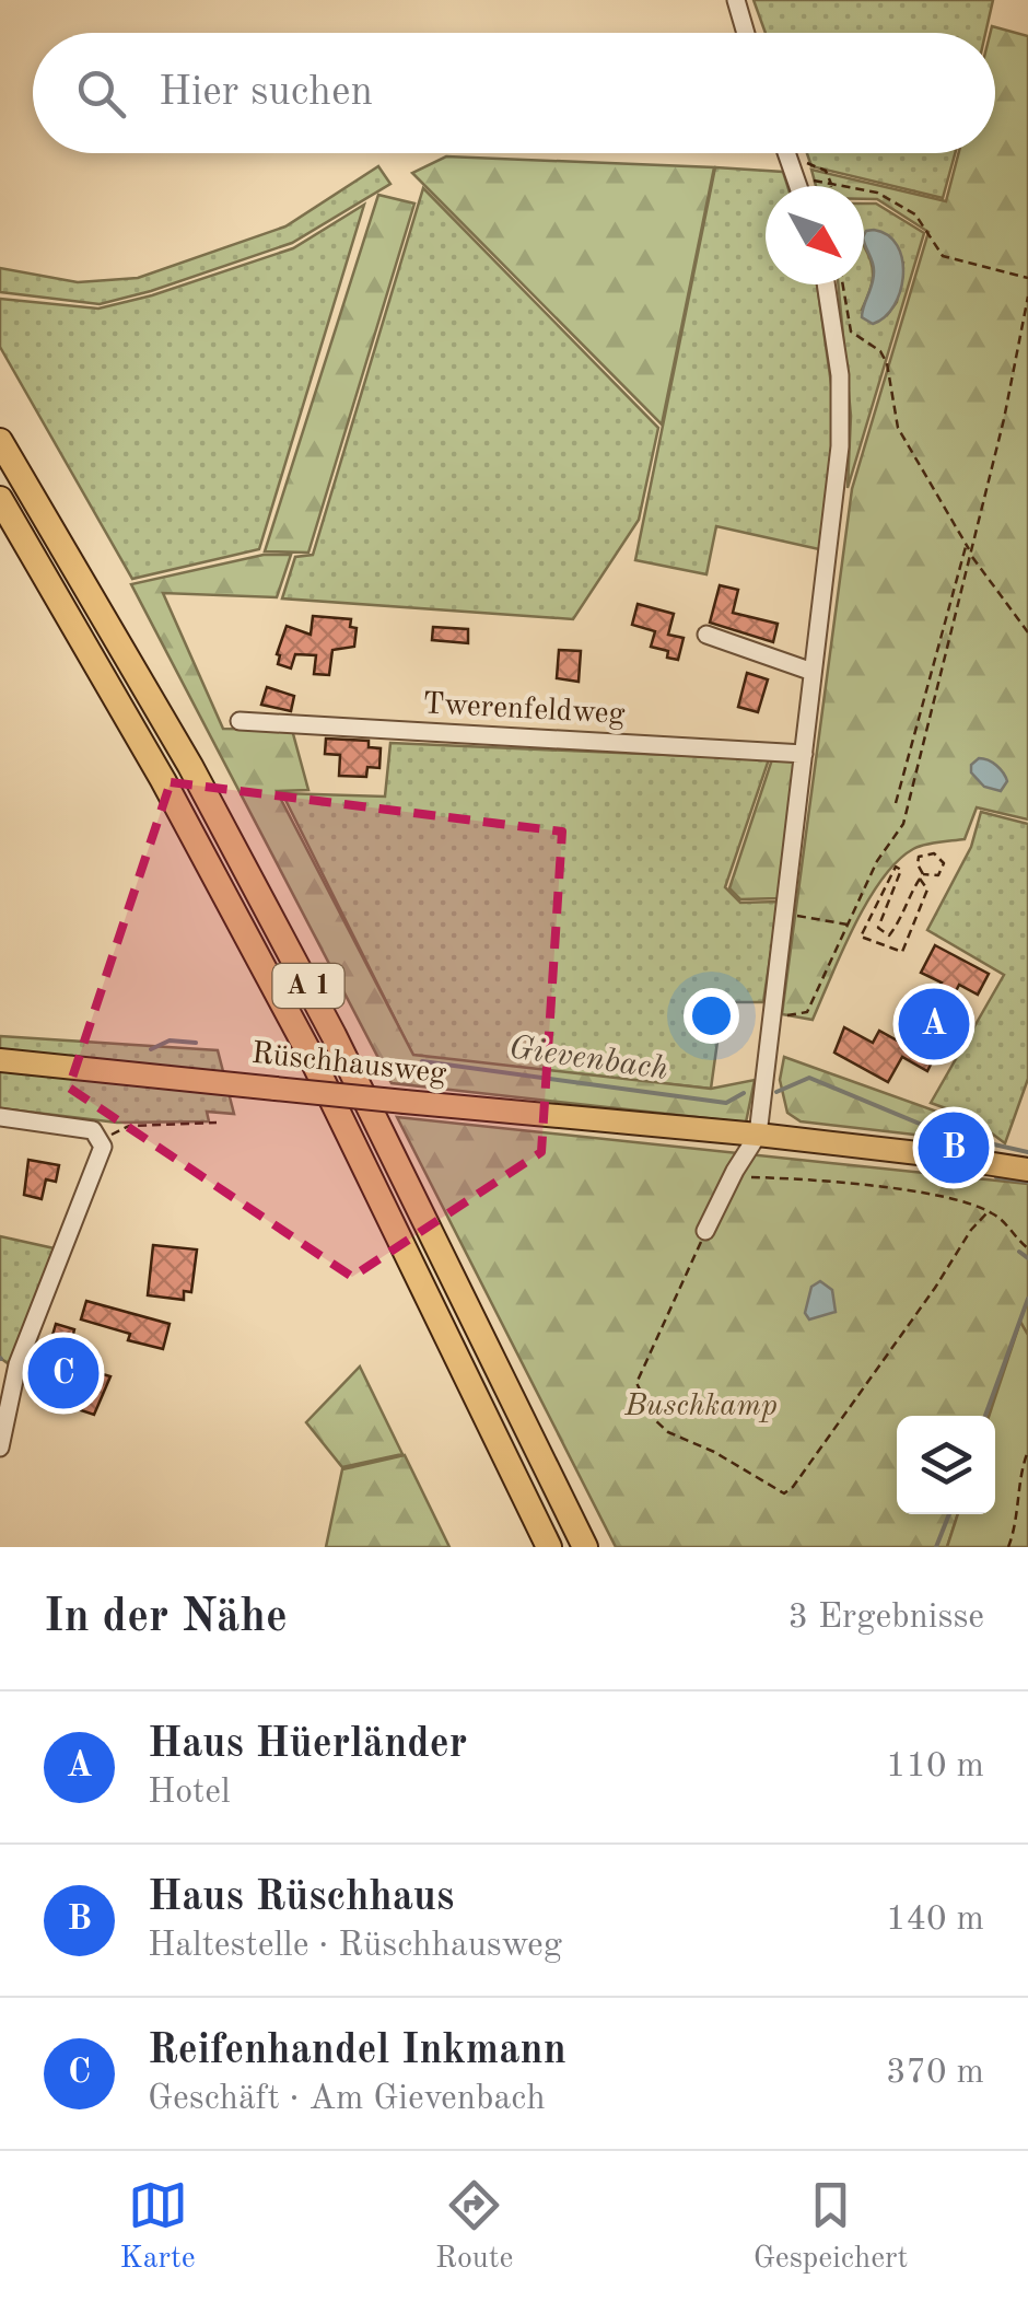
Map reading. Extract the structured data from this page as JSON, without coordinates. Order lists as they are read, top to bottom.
{
  "streets": {
    "highway": ["A 1"],
    "main road": ["Rüschhausweg"],
    "street": ["Twerenfeldweg"]
  },
  "water": ["Gievenbach"],
  "parks": ["Buschkamp"],
  "north": "bottom right",
  "page": {
    "search": "Hier suchen",
    "pins": ["A", "B", "C"],
    "heading": ["In der Nähe", "3 Ergebnisse"],
    "list": [
      {
        "mark": "A",
        "name": "Haus Hüerländer",
        "note": "Hotel",
        "value": "110 m"
      },
      {
        "mark": "B",
        "name": "Haus Rüschhaus",
        "note": "Haltestelle · Rüschhausweg",
        "value": "140 m"
      },
      {
        "mark": "C",
        "name": "Reifenhandel Inkmann",
        "note": "Geschäft · Am Gievenbach",
        "value": "370 m"
      }
    ],
    "nav": ["Karte", "Route", "Gespeichert"]
  }
}
